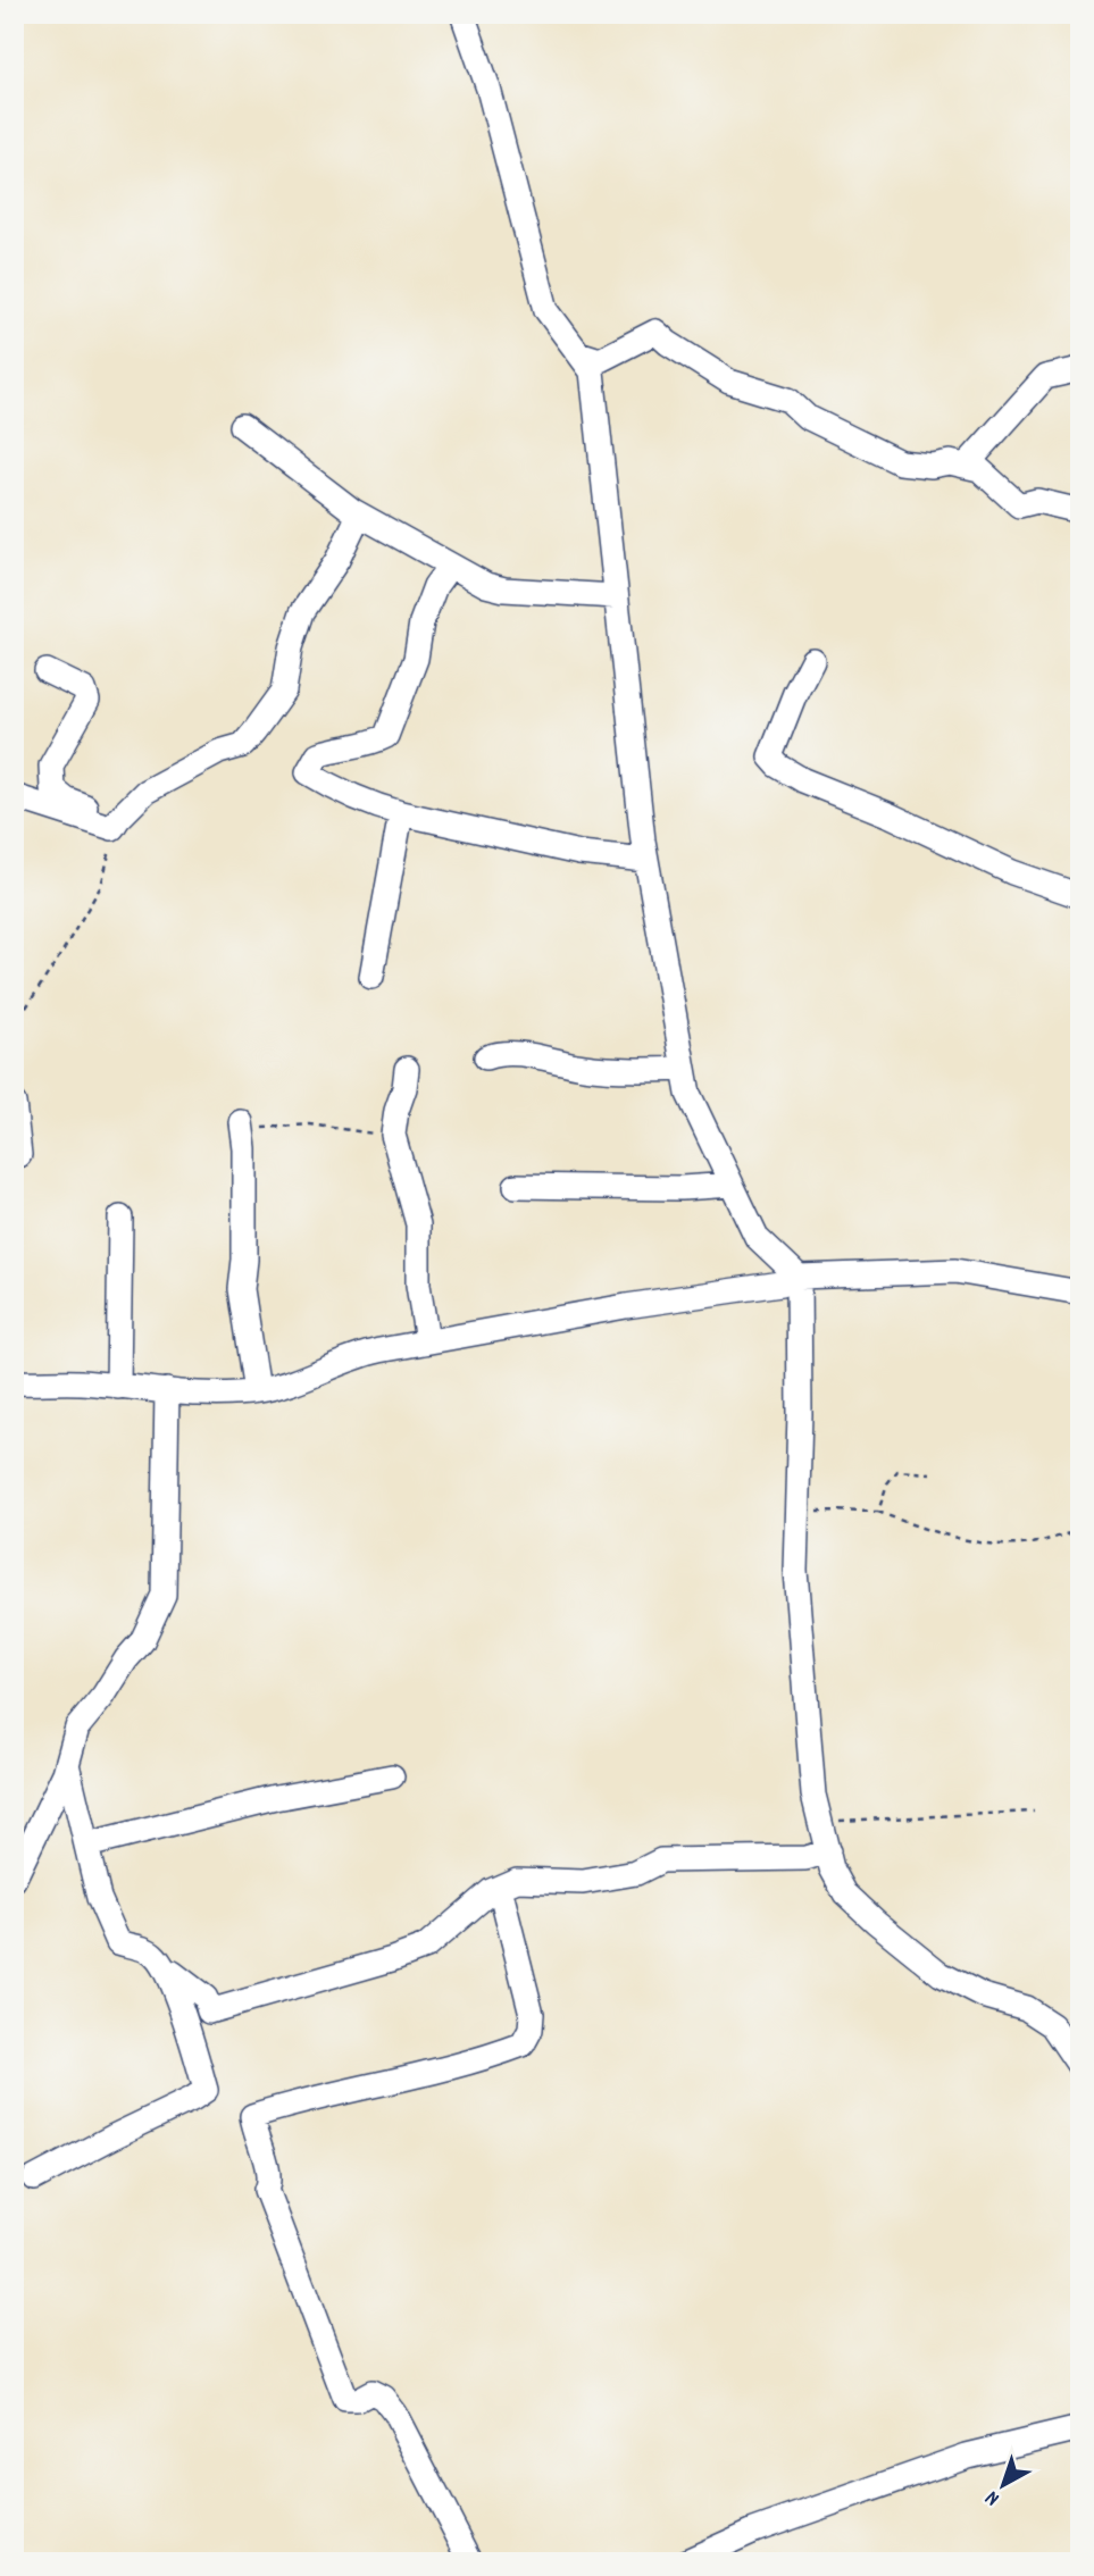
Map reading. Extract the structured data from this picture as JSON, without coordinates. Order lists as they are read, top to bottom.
{
  "north": "bottom left"
}
